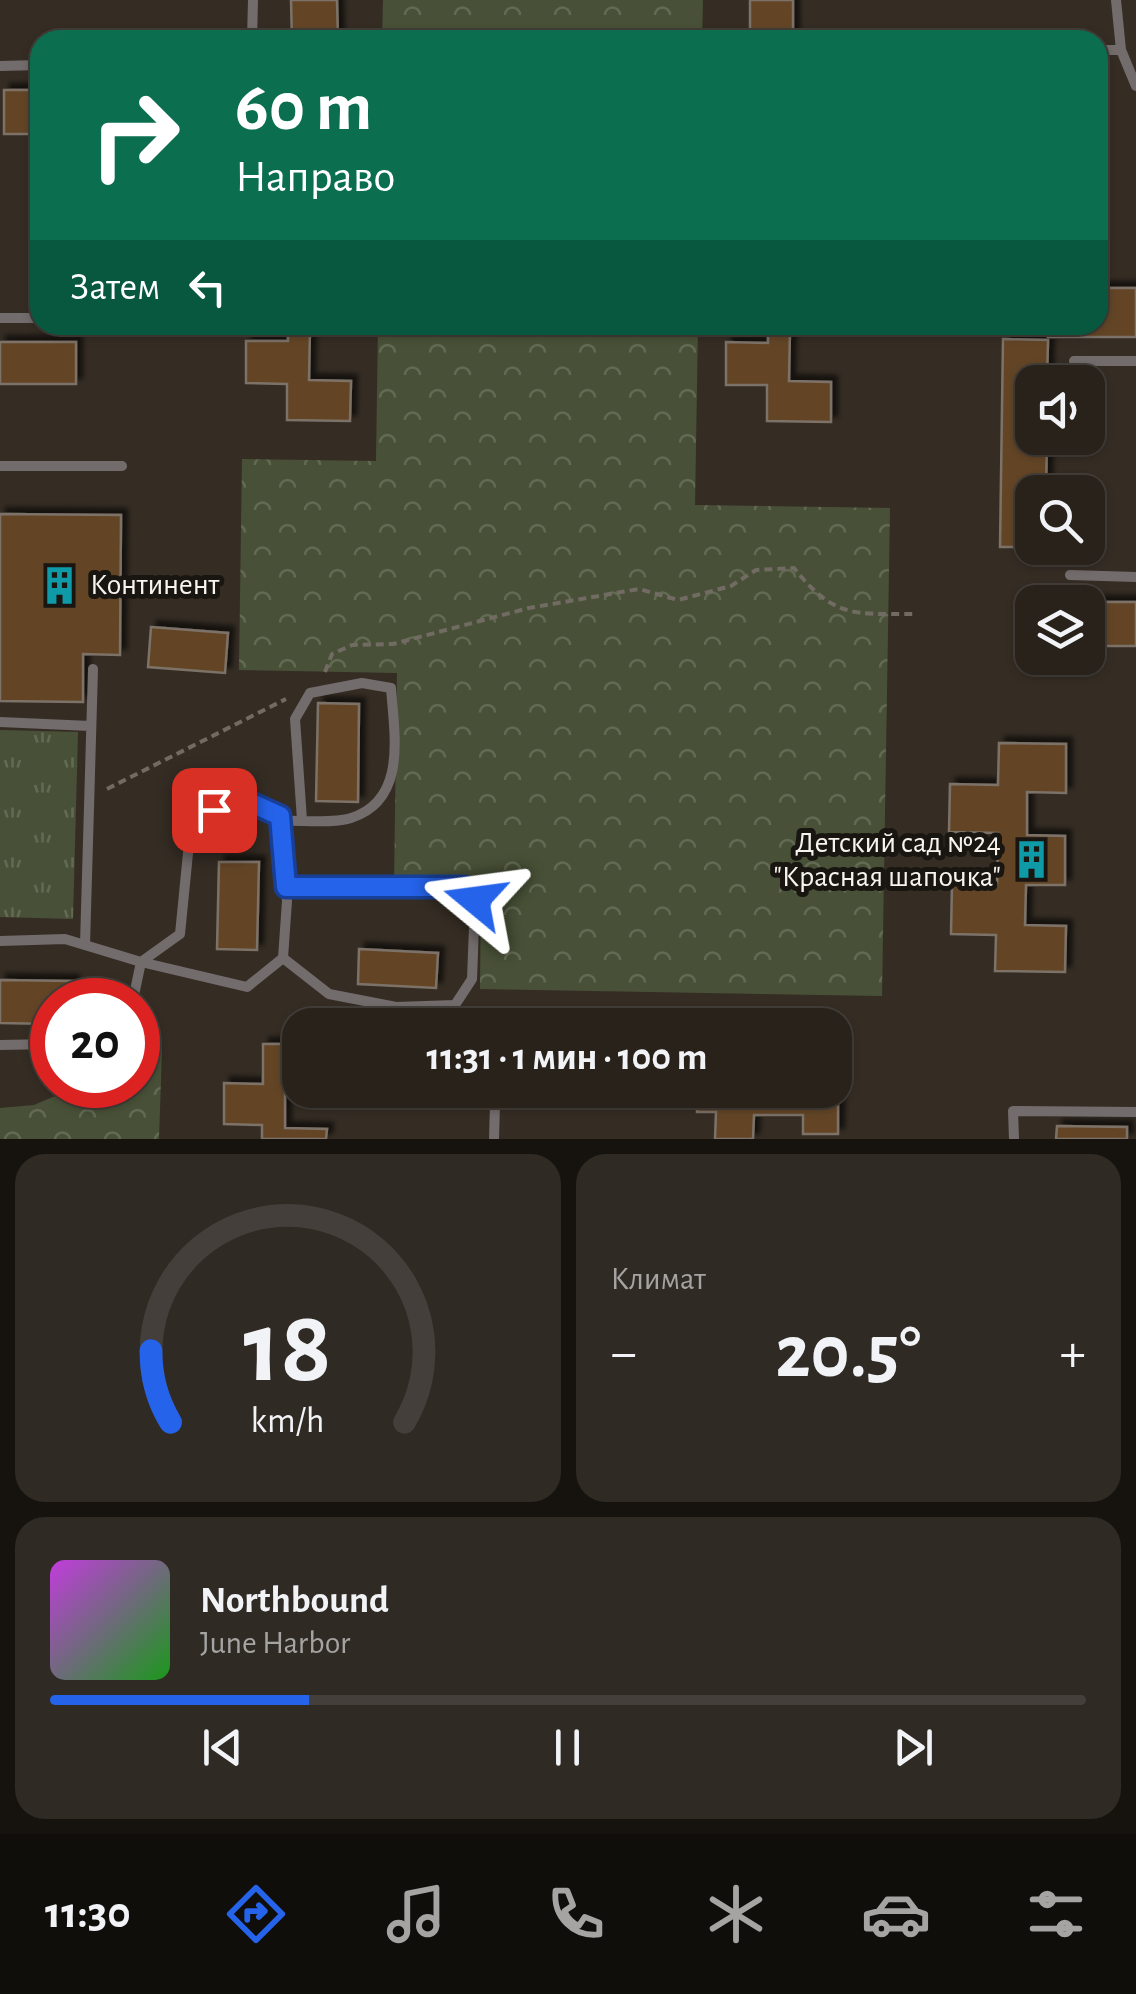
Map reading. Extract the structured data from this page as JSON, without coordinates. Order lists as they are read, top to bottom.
{
  "places": {
    "building": ["Континент", "Детский сад №24 \"Красная шапочка\""]
  },
  "page": {
    "turn": ["60 m", "Направо"],
    "then": "Затем",
    "limit": "20",
    "trip": "11:31 · 1 мин · 100 m",
    "tile": "Климат",
    "heat": ["−", "20.5°", "+"],
    "song": ["Northbound", "June Harbor"],
    "tabs": "11:30",
    "gauge": ["18", "km/h"]
  }
}
